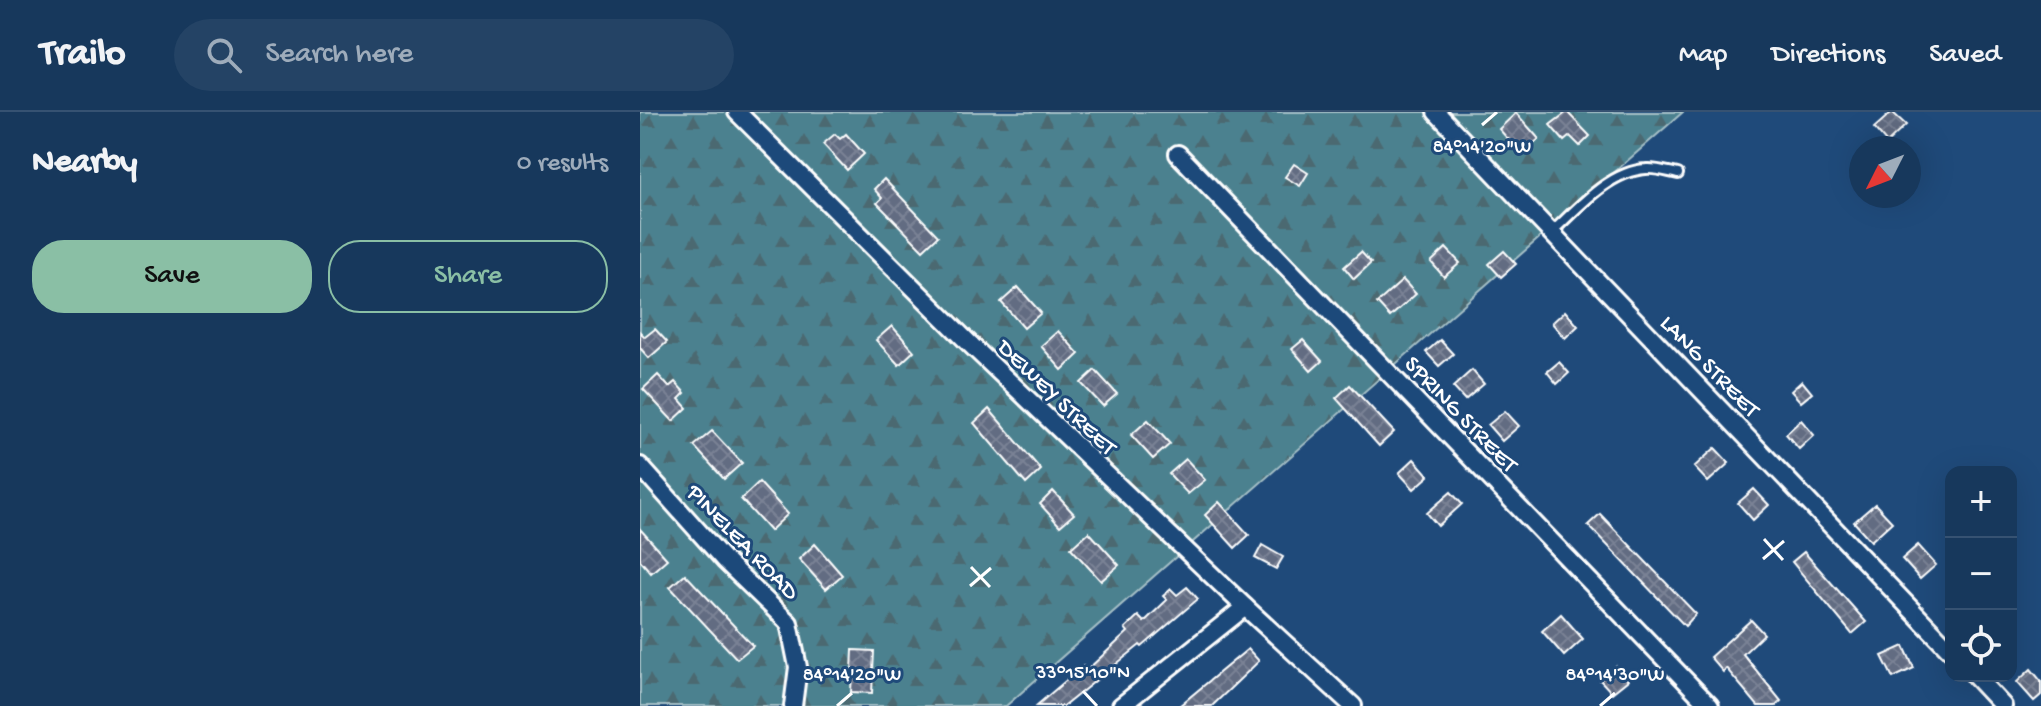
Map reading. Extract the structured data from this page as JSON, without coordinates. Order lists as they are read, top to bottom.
{
  "streets": {
    "street": [
      "LANG STREET",
      "DEWEY STREET",
      "SPRING STREET",
      "PINELEA ROAD"
    ]
  },
  "north": "bottom left",
  "page": {
    "header": "Trailo",
    "search": "Search here",
    "nav": ["Map", "Directions", "Saved"],
    "heading": ["Nearby", "0 results"],
    "buttons": ["Save", "Share"],
    "map_buttons": ["+", "−"]
  },
  "coordinates": ["84°14'20\"W", "33°15'10\"N", "84°14'30\"W"]
}
